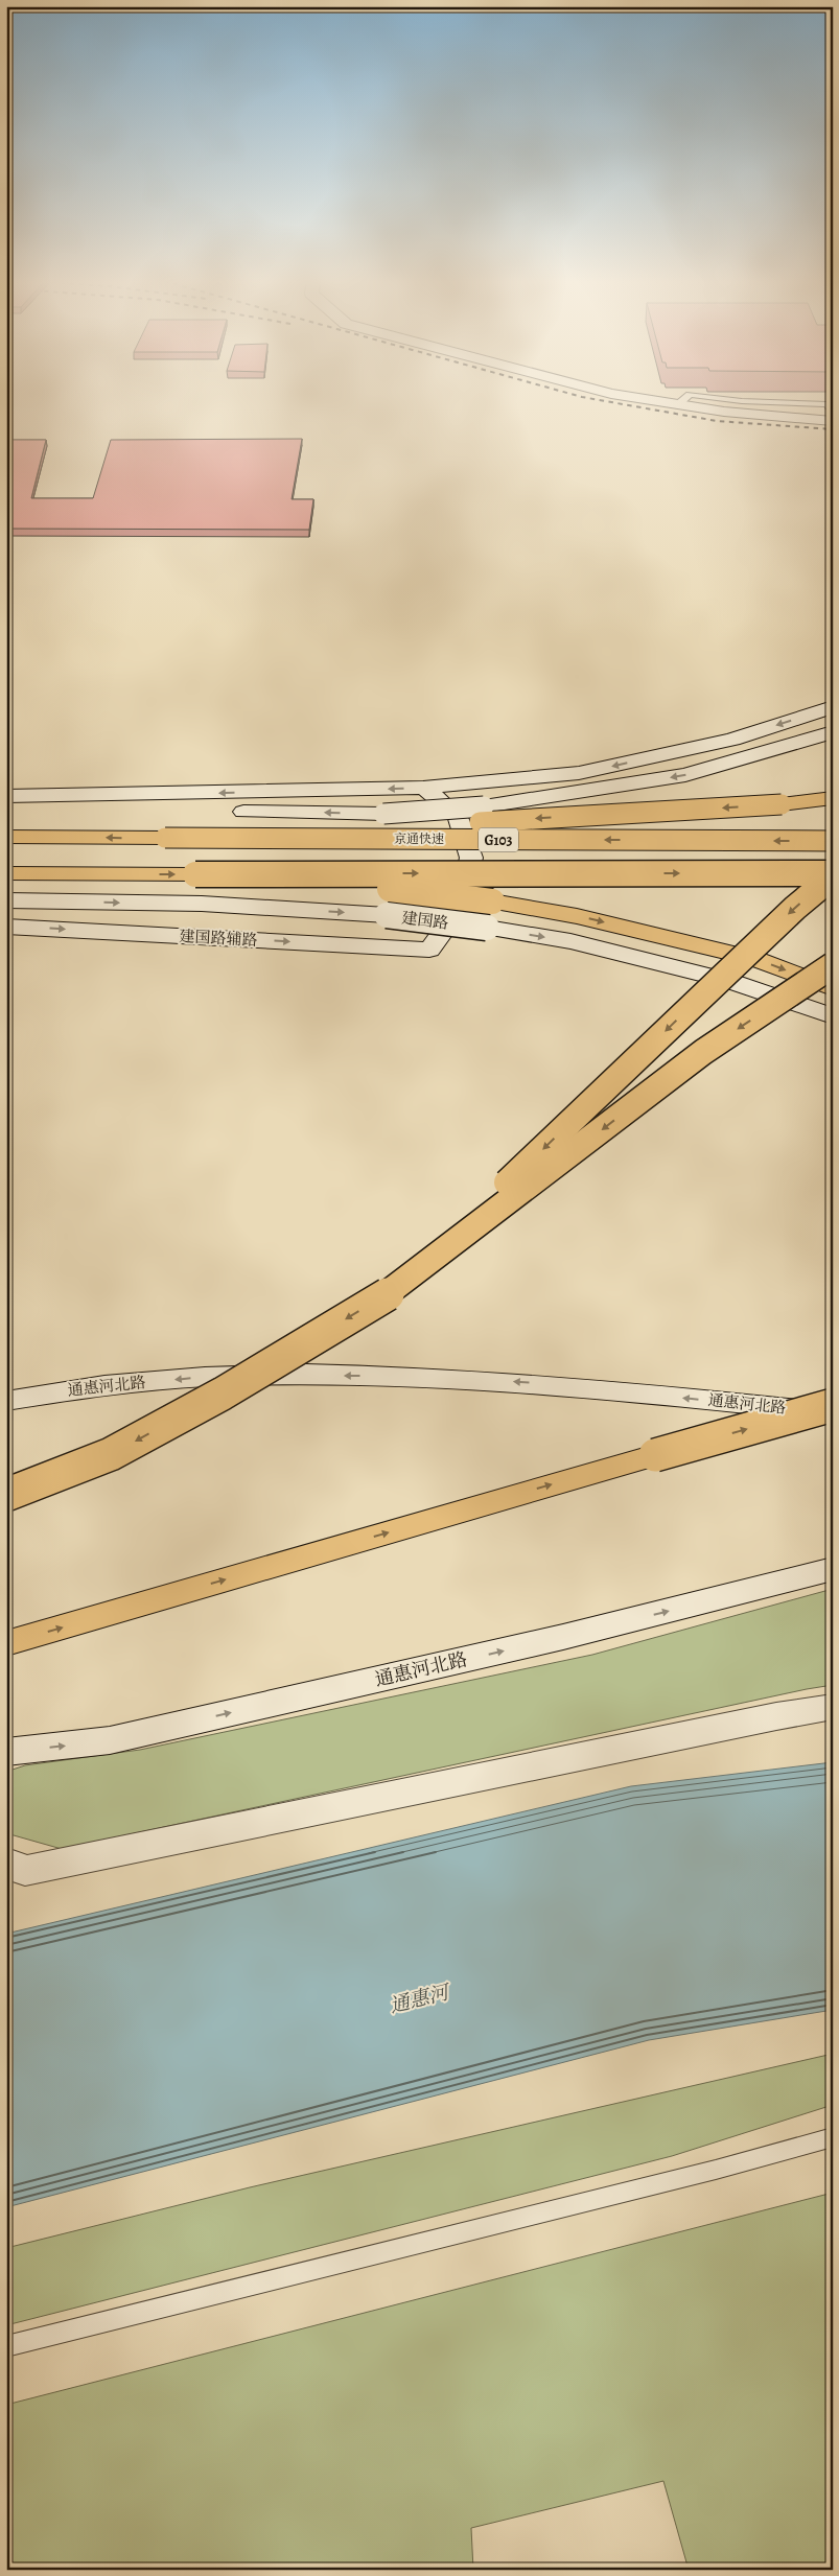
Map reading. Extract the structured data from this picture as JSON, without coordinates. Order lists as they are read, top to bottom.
{
  "streets": {
    "highway": ["京通快速", "G103"],
    "street": ["建国路", "建国路辅路", "通惠河北路"]
  },
  "water": ["通惠河"]
}
